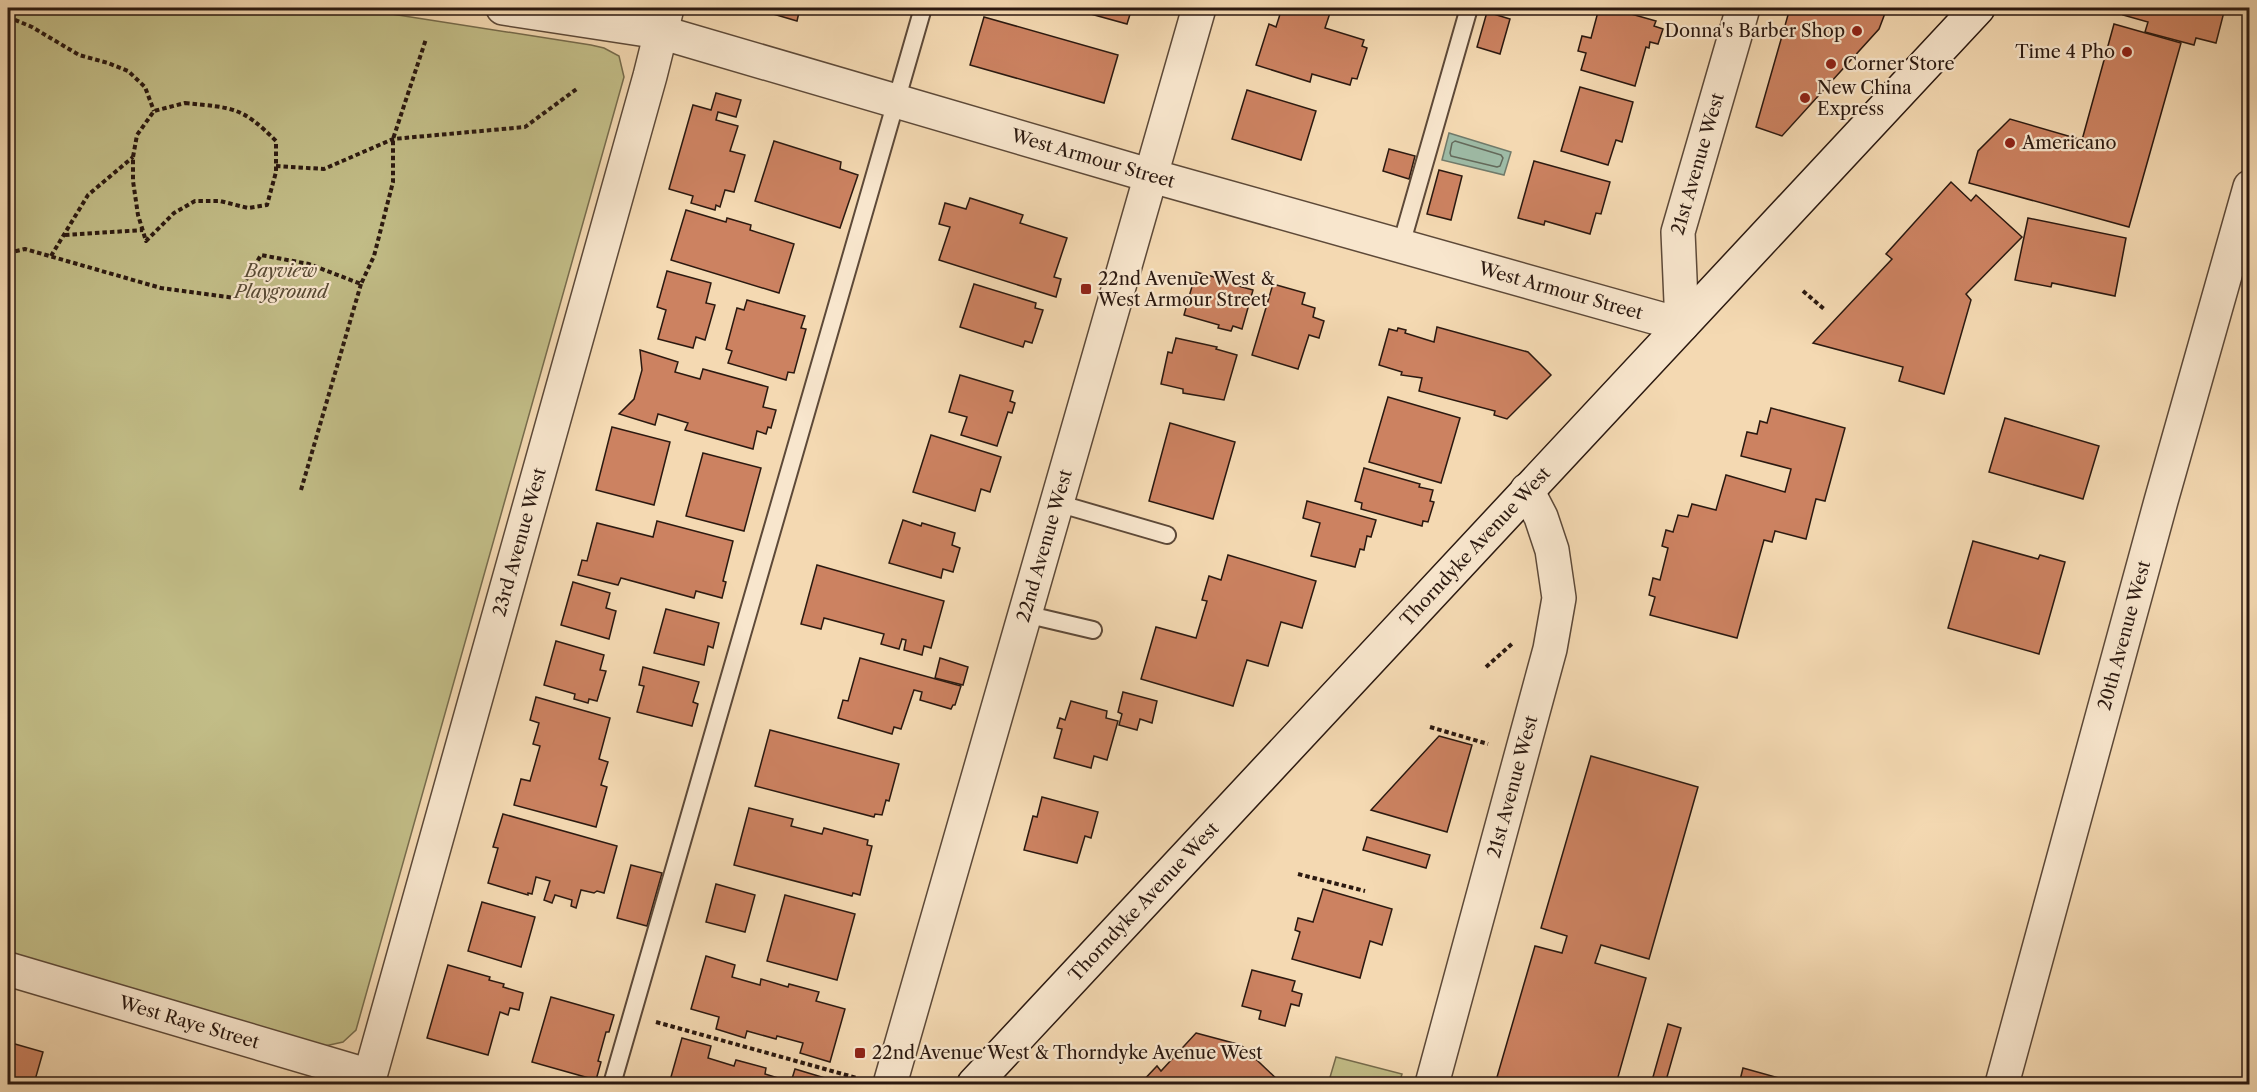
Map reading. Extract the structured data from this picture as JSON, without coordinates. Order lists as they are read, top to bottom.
{
  "streets": {
    "street": [
      "West Armour Street",
      "21st Avenue West",
      "23rd Avenue West",
      "22nd Avenue West",
      "Thorndyke Avenue West",
      "20th Avenue West",
      "West Raye Street"
    ]
  },
  "crossings": [
    ["West Armour Street", "21st Avenue West"],
    ["West Armour Street", "23rd Avenue West"],
    ["West Armour Street", "22nd Avenue West"],
    ["West Armour Street", "Thorndyke Avenue West"],
    ["21st Avenue West", "Thorndyke Avenue West"],
    ["23rd Avenue West", "West Raye Street"]
  ],
  "parks": ["Bayview Playground"],
  "places": {
    "other": [
      "Donna's Barber Shop",
      "Time 4 Pho",
      "Corner Store",
      "New China Express",
      "Americano"
    ],
    "transit": ["22nd Avenue West & West Armour Street", "22nd Avenue West & Thorndyke Avenue West"]
  }
}
